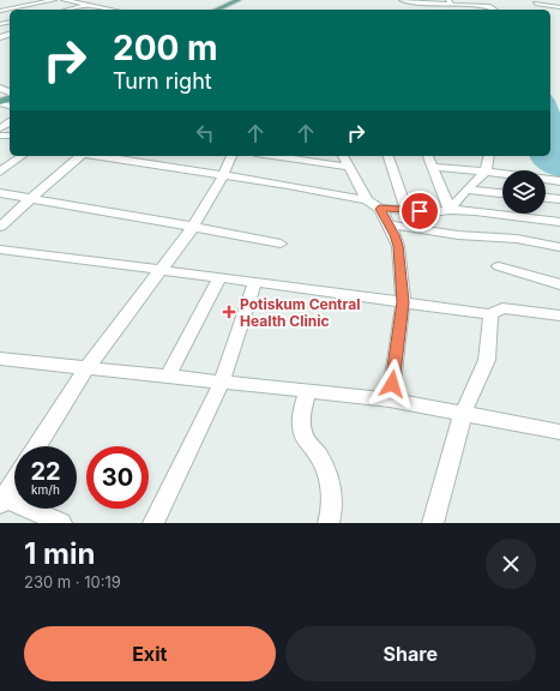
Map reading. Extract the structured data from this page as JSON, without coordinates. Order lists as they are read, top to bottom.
{
  "places": {
    "health": ["Potiskum Central Health Clinic"]
  },
  "page": {
    "turn": ["200 m", "Turn right"],
    "speed": "22 km/h",
    "limit": "30",
    "heading": ["1 min", "230 m · 10:19"],
    "buttons": ["Exit", "Share"]
  }
}
